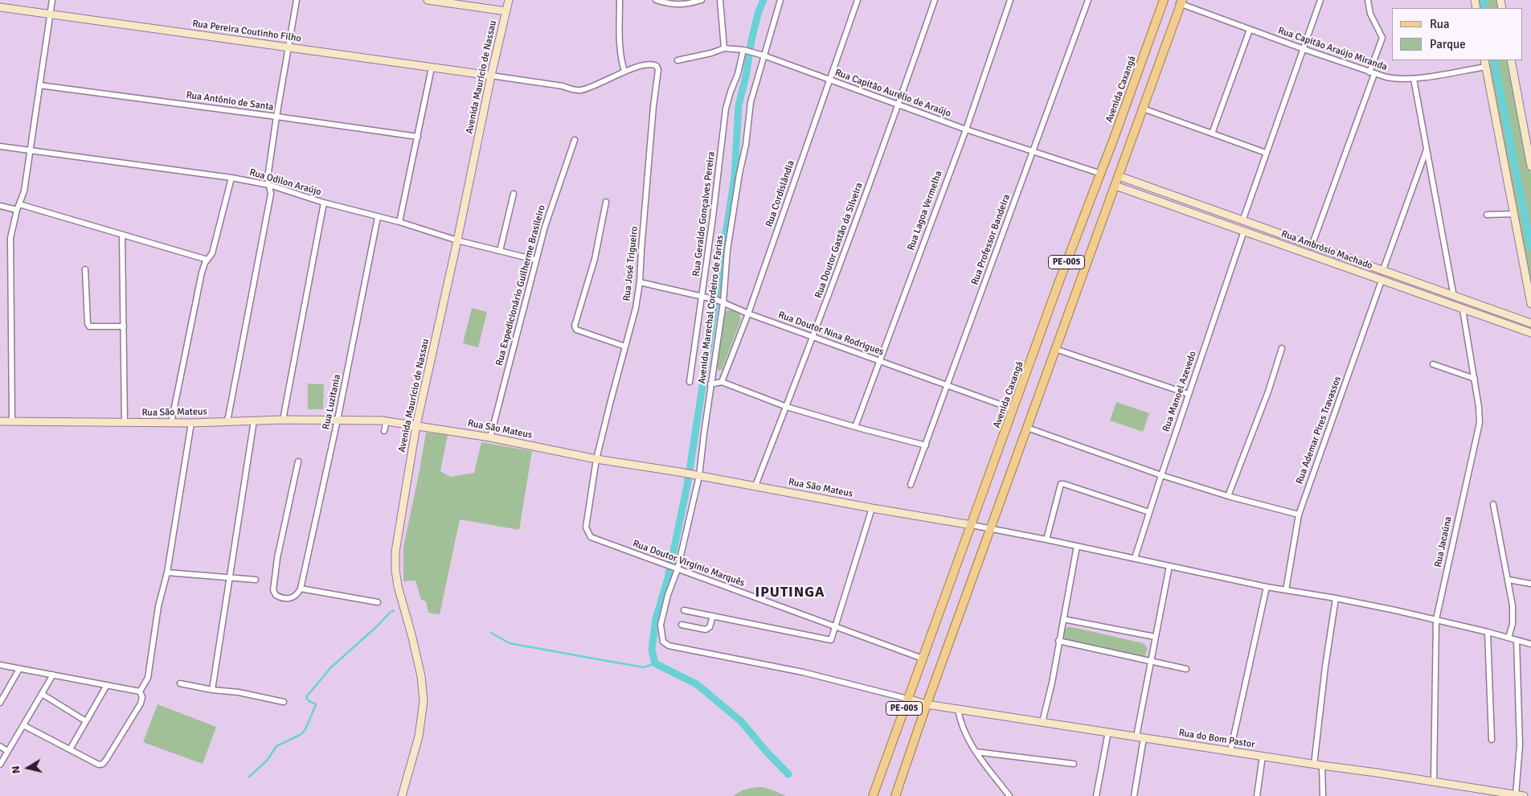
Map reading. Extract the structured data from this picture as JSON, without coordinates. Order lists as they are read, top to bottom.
{
  "streets": {
    "main road": ["Avenida Caxangá", "PE-005"],
    "street": [
      "Rua Pereira Coutinho Filho",
      "Rua Capitão Araújo Miranda",
      "Avenida Maurício de Nassau",
      "Rua Capitão Aurélio de Araújo",
      "Rua Antônio de Santa",
      "Rua Odilon Araújo",
      "Rua Cordislândia",
      "Rua Lagoa Vermelha",
      "Rua Geraldo Gonçalves Pereira",
      "Rua Professor Bandeira",
      "Rua Doutor Gastão da Silveira",
      "Rua Ambrósio Machado",
      "Rua José Trigueiro",
      "Rua Expedicionário Guilherme Brasileiro",
      "Avenida Marechal Cordeiro de Farias",
      "Rua Doutor Nina Rodrigues",
      "Rua Manoel Azevedo",
      "Rua Luzitania",
      "Rua São Mateus",
      "Rua Ademar Pires Travassos",
      "Rua Jacaúna",
      "Rua Doutor Virgínio Marquês",
      "Rua do Bom Pastor"
    ]
  },
  "crossings": [
    ["Rua Pereira Coutinho Filho", "Avenida Maurício de Nassau"],
    ["Rua Capitão Araújo Miranda", "PE-005"],
    ["Avenida Maurício de Nassau", "Rua Odilon Araújo"],
    ["Avenida Maurício de Nassau", "Rua São Mateus"],
    ["Avenida Caxangá", "Rua Capitão Aurélio de Araújo"],
    ["Avenida Caxangá", "Avenida Marechal Cordeiro de Farias"],
    ["Avenida Caxangá", "Rua Doutor Nina Rodrigues"],
    ["Avenida Caxangá", "Rua São Mateus"],
    ["Avenida Caxangá", "Rua Doutor Virgínio Marquês"],
    ["Avenida Caxangá", "Rua do Bom Pastor"],
    ["Rua Capitão Aurélio de Araújo", "Rua Cordislândia"],
    ["Rua Capitão Aurélio de Araújo", "Rua Lagoa Vermelha"],
    ["Rua Capitão Aurélio de Araújo", "Rua Geraldo Gonçalves Pereira"],
    ["Rua Capitão Aurélio de Araújo", "Rua Professor Bandeira"],
    ["Rua Capitão Aurélio de Araújo", "Rua Doutor Gastão da Silveira"],
    ["Rua Capitão Aurélio de Araújo", "Avenida Marechal Cordeiro de Farias"],
    ["Rua Odilon Araújo", "Rua Expedicionário Guilherme Brasileiro"],
    ["Rua Odilon Araújo", "Rua Luzitania"],
    ["Rua Cordislândia", "Rua Doutor Nina Rodrigues"],
    ["Rua Lagoa Vermelha", "Rua Doutor Nina Rodrigues"],
    ["Rua Geraldo Gonçalves Pereira", "Rua Doutor Nina Rodrigues"],
    ["Rua Professor Bandeira", "Rua Doutor Nina Rodrigues"],
    ["Rua Doutor Gastão da Silveira", "Rua Doutor Nina Rodrigues"],
    ["Rua Doutor Gastão da Silveira", "Rua São Mateus"],
    ["Rua Ambrósio Machado", "PE-005"],
    ["Rua Ambrósio Machado", "Rua Manoel Azevedo"],
    ["Rua Ambrósio Machado", "Rua Ademar Pires Travassos"],
    ["Rua Ambrósio Machado", "Rua Jacaúna"],
    ["PE-005", "Rua São Mateus"],
    ["PE-005", "Rua do Bom Pastor"],
    ["Rua José Trigueiro", "Rua Doutor Nina Rodrigues"],
    ["Rua José Trigueiro", "Rua São Mateus"],
    ["Rua José Trigueiro", "Rua Doutor Virgínio Marquês"],
    ["Rua Expedicionário Guilherme Brasileiro", "Rua São Mateus"],
    ["Avenida Marechal Cordeiro de Farias", "Rua Doutor Nina Rodrigues"],
    ["Avenida Marechal Cordeiro de Farias", "Rua São Mateus"],
    ["Avenida Marechal Cordeiro de Farias", "Rua Doutor Virgínio Marquês"],
    ["Avenida Marechal Cordeiro de Farias", "Rua do Bom Pastor"],
    ["Rua Manoel Azevedo", "Rua São Mateus"],
    ["Rua Luzitania", "Rua São Mateus"],
    ["Rua São Mateus", "Rua Ademar Pires Travassos"],
    ["Rua São Mateus", "Rua Jacaúna"],
    ["Rua Jacaúna", "Rua do Bom Pastor"]
  ],
  "districts": ["IPUTINGA"],
  "legend": ["Rua", "Parque"],
  "north": "left"
}
